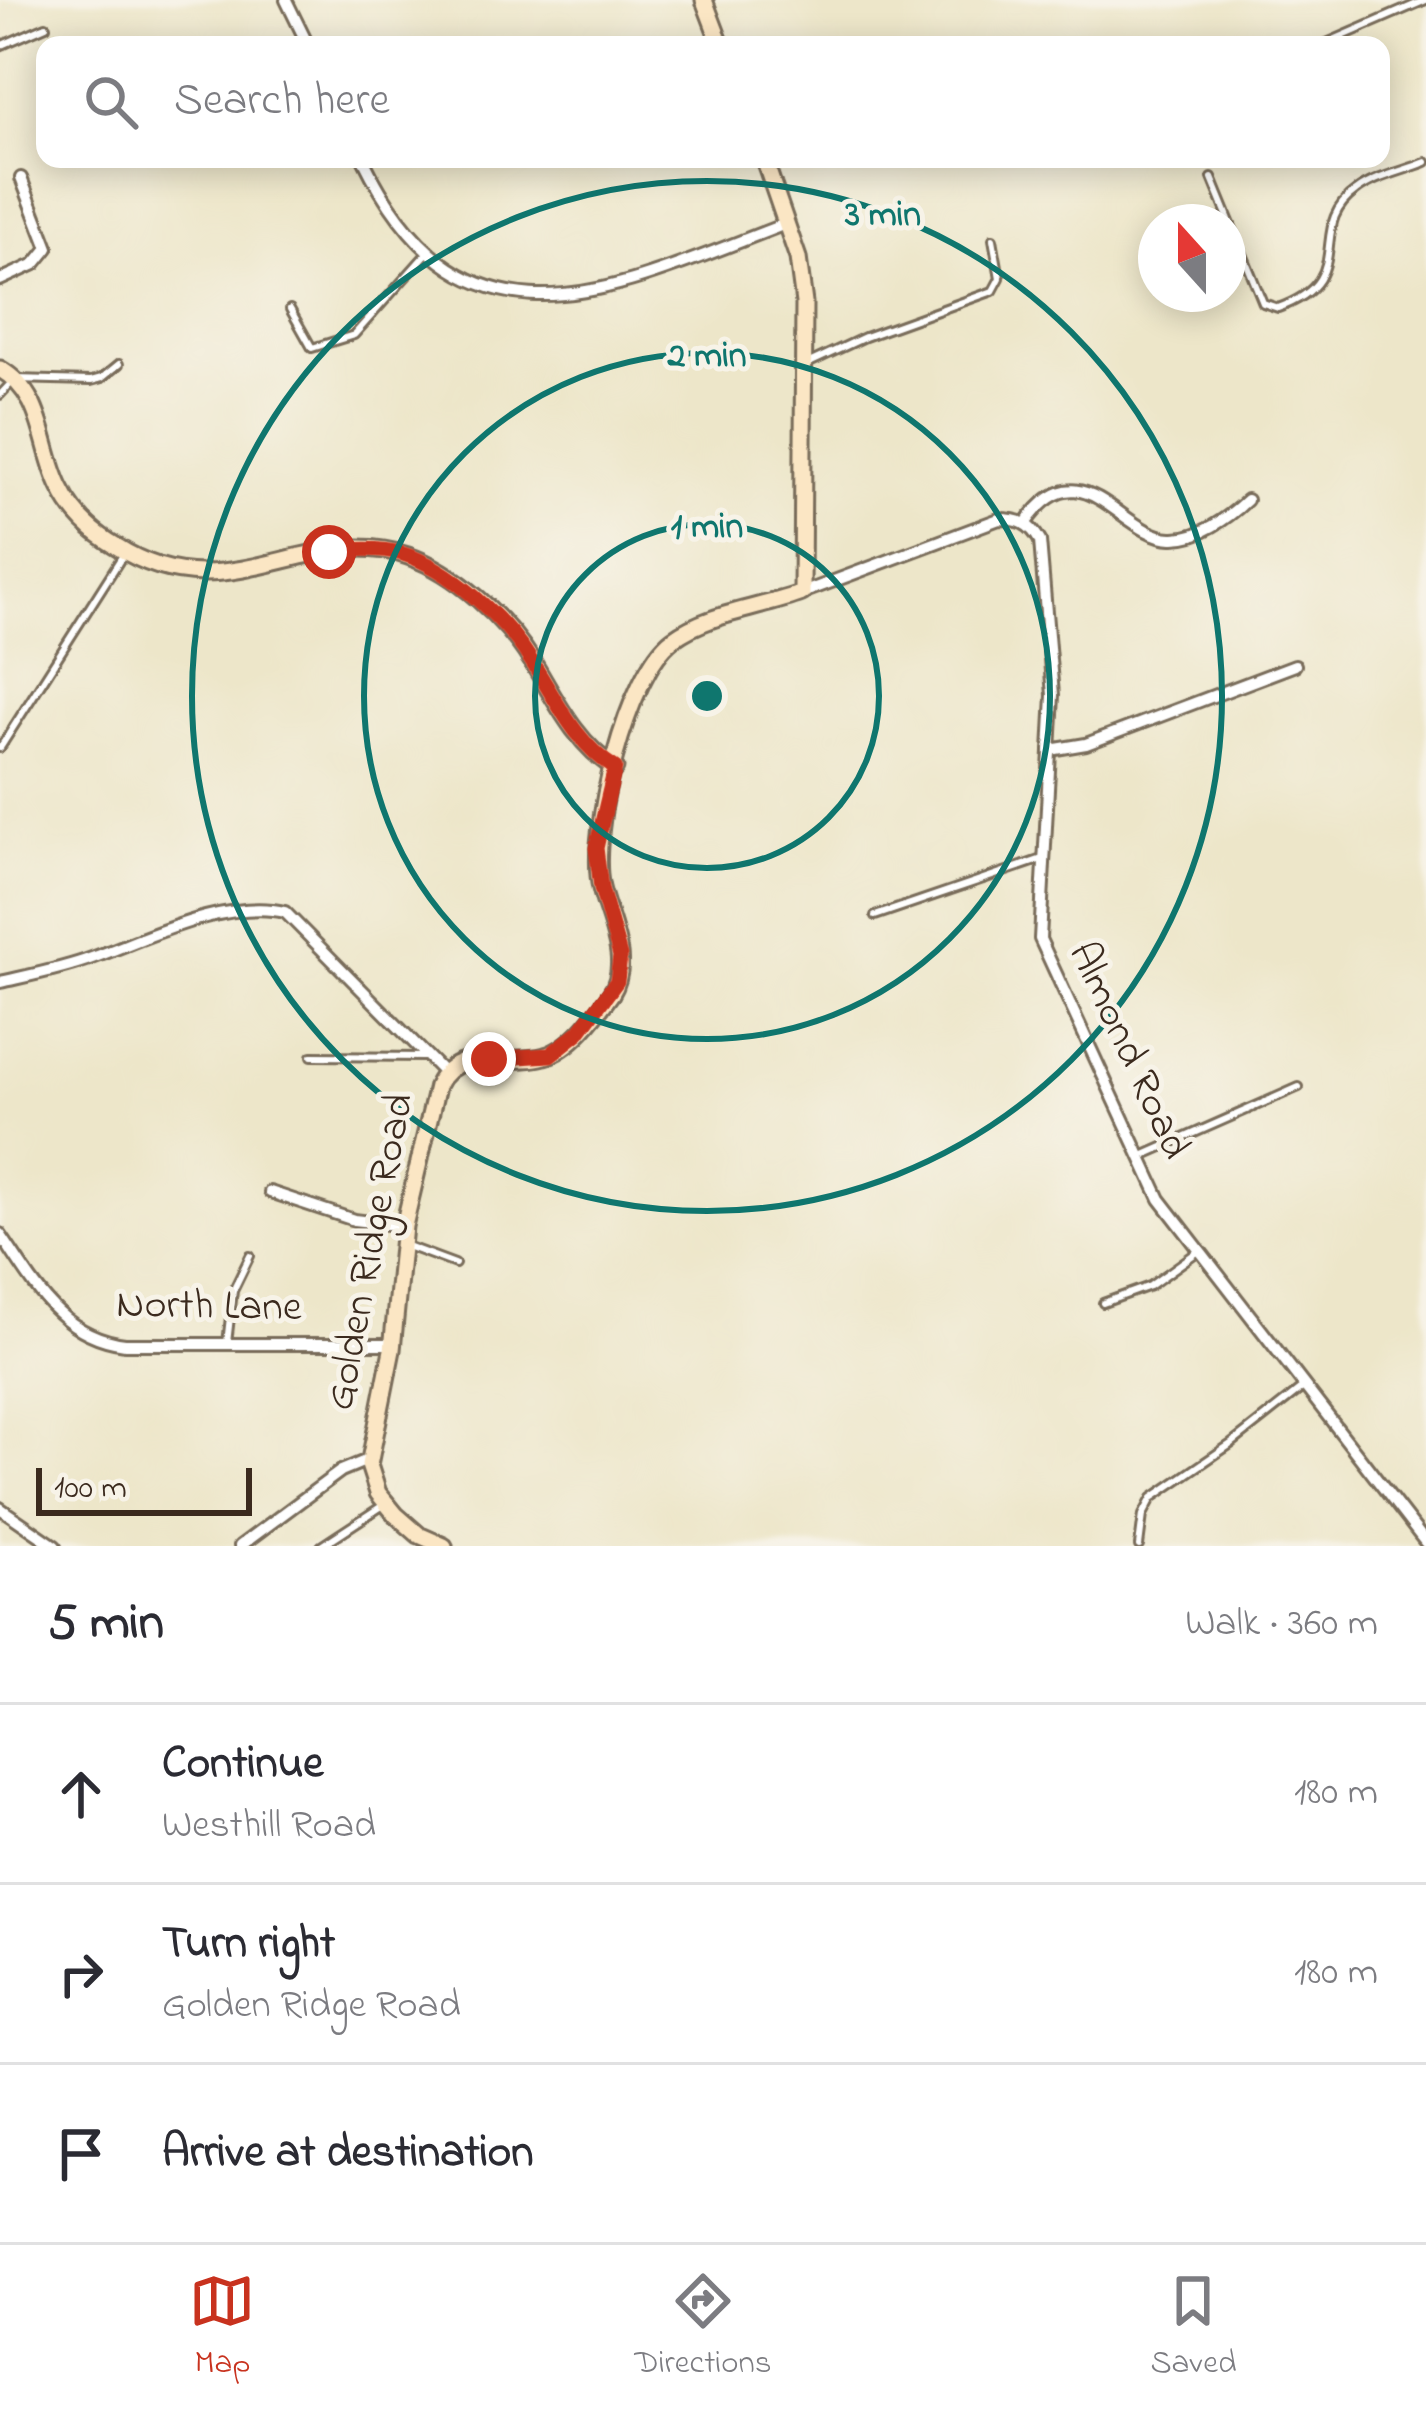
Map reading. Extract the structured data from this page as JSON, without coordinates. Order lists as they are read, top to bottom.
{
  "streets": {
    "street": ["Almond Road", "Golden Ridge Road", "North Lane"]
  },
  "crossings": [
    ["Golden Ridge Road", "North Lane"]
  ],
  "scale_bar": "100 m",
  "north": "top",
  "page": {
    "search": "Search here",
    "scale": "100 m",
    "heading": ["5 min", "Walk · 360 m"],
    "list": [
      ["Continue", "Westhill Road", "180 m"],
      ["Turn right", "Golden Ridge Road", "180 m"],
      "Arrive at destination"
    ],
    "nav": ["Map", "Directions", "Saved"]
  },
  "rings": ["3 min", "2 min", "1 min"]
}
